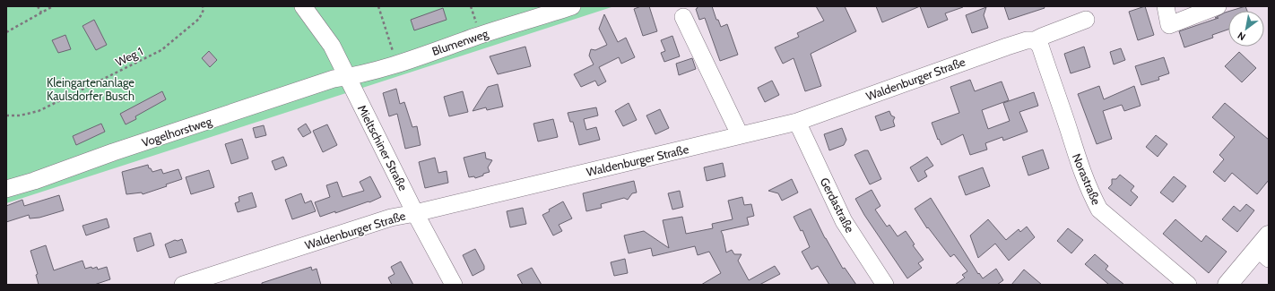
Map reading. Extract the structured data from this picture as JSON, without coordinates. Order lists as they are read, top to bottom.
{
  "streets": {
    "street": [
      "Blumenweg",
      "Waldenburger Straße",
      "Vogelhorstweg",
      "Mieltschiner Straße",
      "Norastraße",
      "Gerdastraße"
    ],
    "path": ["Weg 1"]
  },
  "crossings": [
    ["Blumenweg", "Vogelhorstweg"],
    ["Blumenweg", "Mieltschiner Straße"],
    ["Waldenburger Straße", "Mieltschiner Straße"],
    ["Waldenburger Straße", "Norastraße"],
    ["Waldenburger Straße", "Gerdastraße"],
    ["Vogelhorstweg", "Mieltschiner Straße"]
  ],
  "parks": ["Kleingartenanlage Kaulsdorfer Busch"],
  "north": "bottom left"
}
